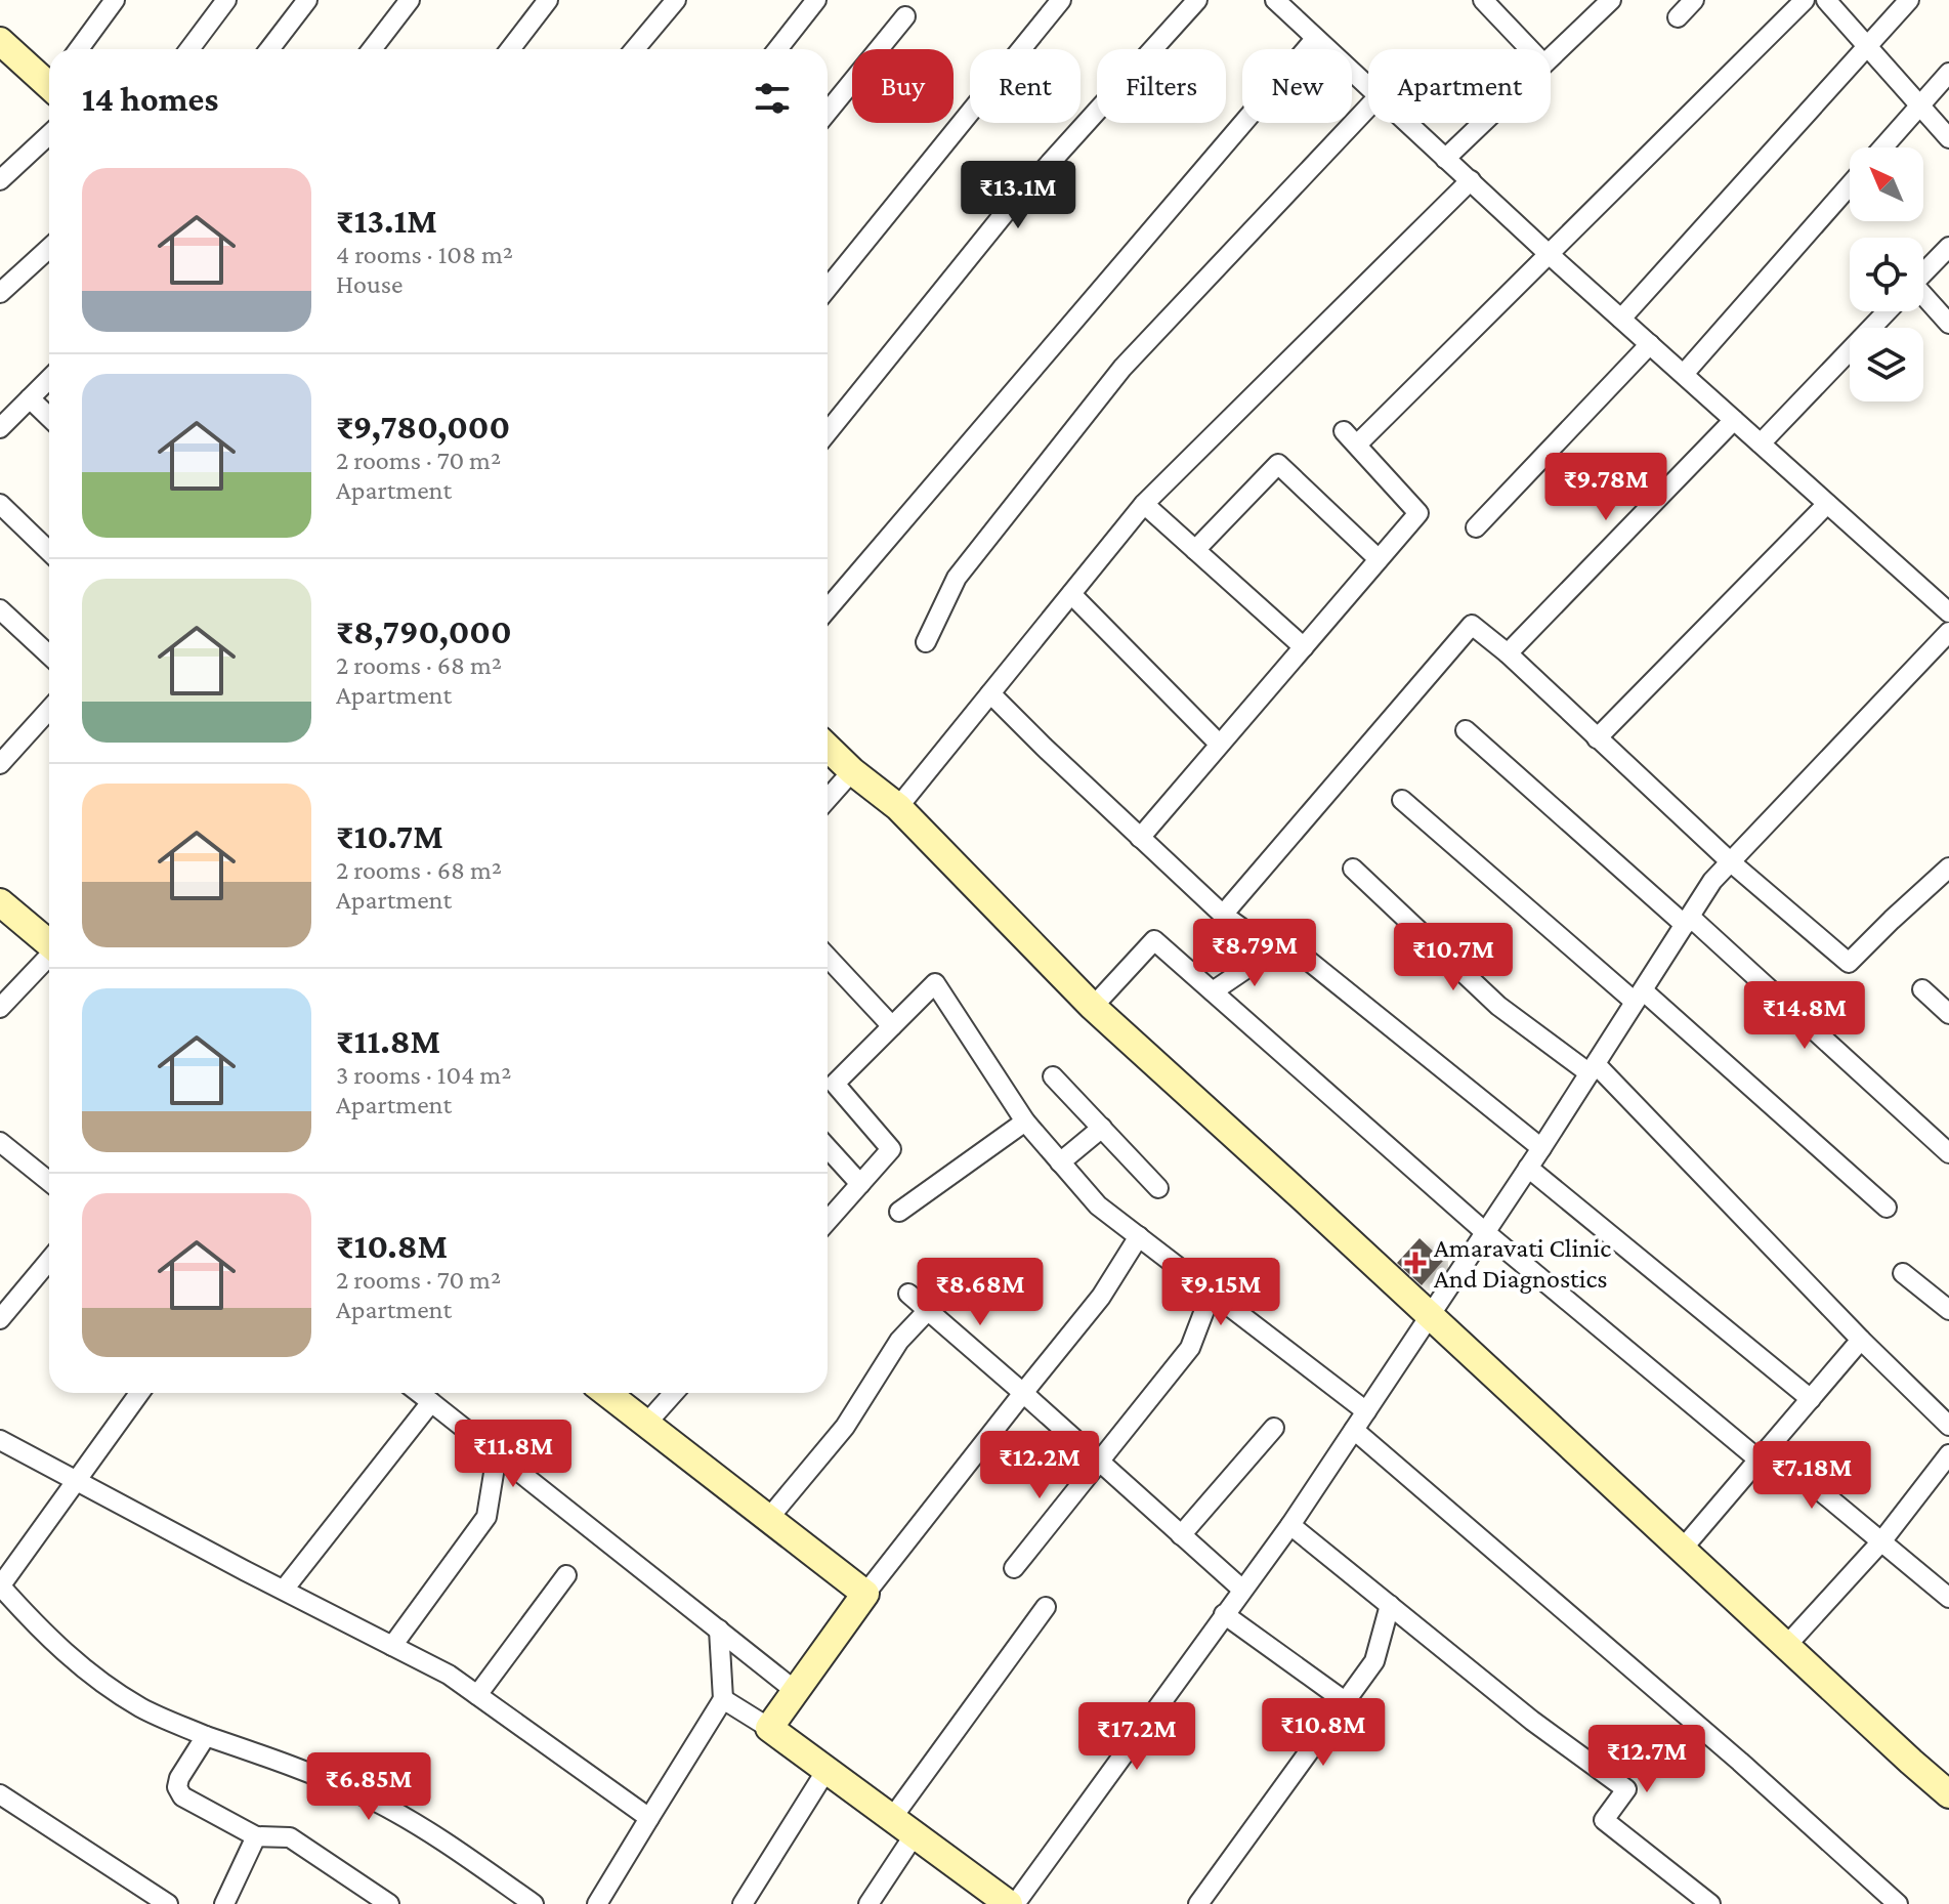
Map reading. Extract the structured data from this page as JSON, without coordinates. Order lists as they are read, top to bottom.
{
  "places": {
    "health": ["Amaravati Clinic And Diagnostics"]
  },
  "north": "top left",
  "page": {
    "chip": [
      "Buy",
      "Rent",
      "Filters",
      "New",
      "Apartment"
    ],
    "heading": "14 homes",
    "list": [
      {
        "name": "₹13.1M",
        "note": "4 rooms · 108 m² · House"
      },
      {
        "name": "₹9,780,000",
        "note": "2 rooms · 70 m² · Apartment"
      },
      {
        "name": "₹8,790,000",
        "note": "2 rooms · 68 m² · Apartment"
      },
      {
        "name": "₹10.7M",
        "note": "2 rooms · 68 m² · Apartment"
      },
      {
        "name": "₹11.8M",
        "note": "3 rooms · 104 m² · Apartment"
      },
      {
        "name": "₹10.8M",
        "note": "2 rooms · 70 m² · Apartment"
      }
    ],
    "price": [
      "₹13.1M",
      "₹9.78M",
      "₹8.79M",
      "₹10.7M",
      "₹14.8M",
      "₹8.68M",
      "₹9.15M",
      "₹11.8M",
      "₹12.2M",
      "₹7.18M",
      "₹10.8M",
      "₹17.2M",
      "₹12.7M",
      "₹6.85M"
    ]
  }
}
